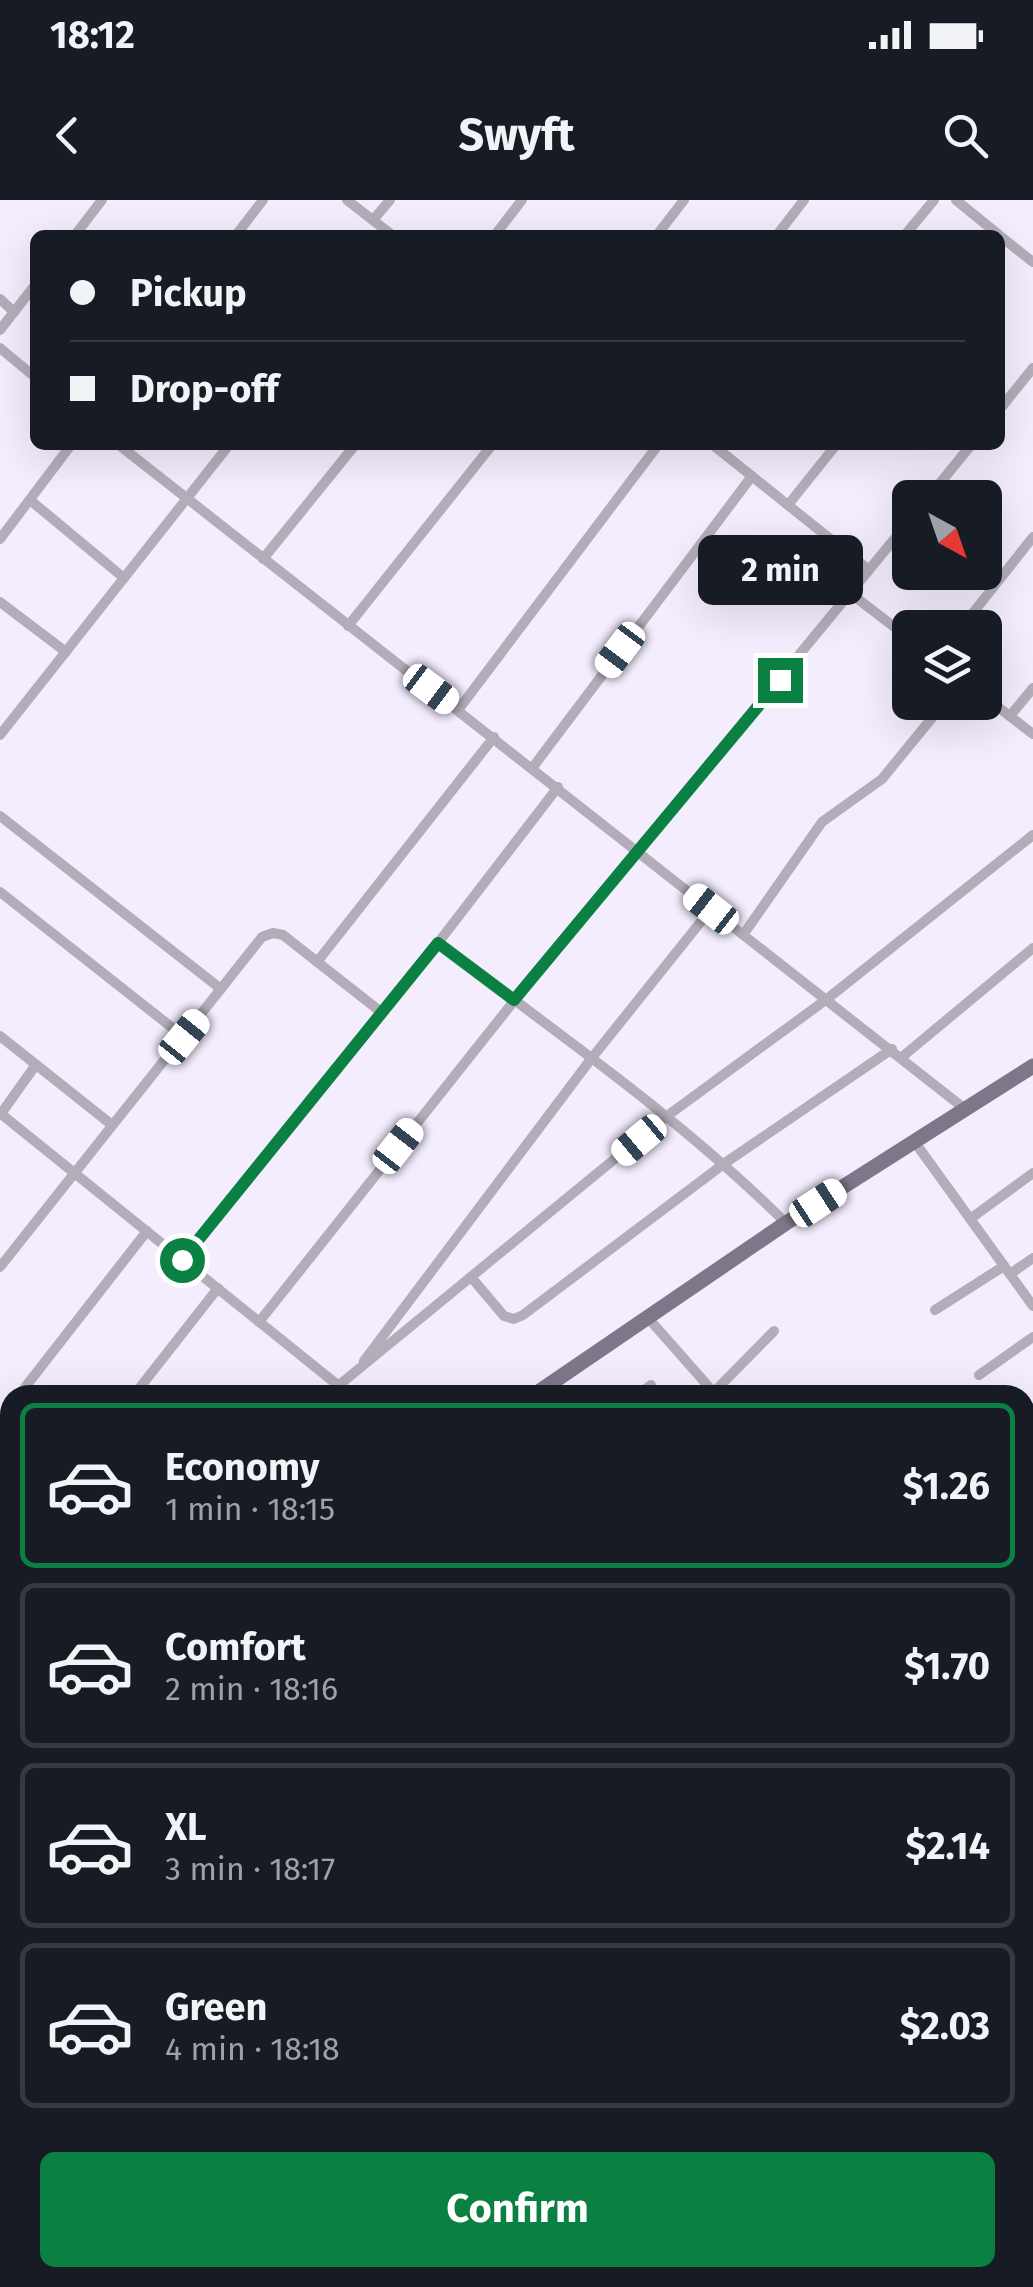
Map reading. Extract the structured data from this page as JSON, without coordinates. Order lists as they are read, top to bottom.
{
  "north": "bottom right",
  "page": {
    "status": "18:12",
    "header": "Swyft",
    "banner": ["Pickup", "Drop-off"],
    "bubble": "2 min",
    "list": [
      {
        "name": "Economy",
        "note": "1 min · 18:15",
        "value": "$1.26"
      },
      {
        "name": "Comfort",
        "note": "2 min · 18:16",
        "value": "$1.70"
      },
      {
        "name": "XL",
        "note": "3 min · 18:17",
        "value": "$2.14"
      },
      {
        "name": "Green",
        "note": "4 min · 18:18",
        "value": "$2.03"
      }
    ],
    "buttons": "Confirm"
  }
}
